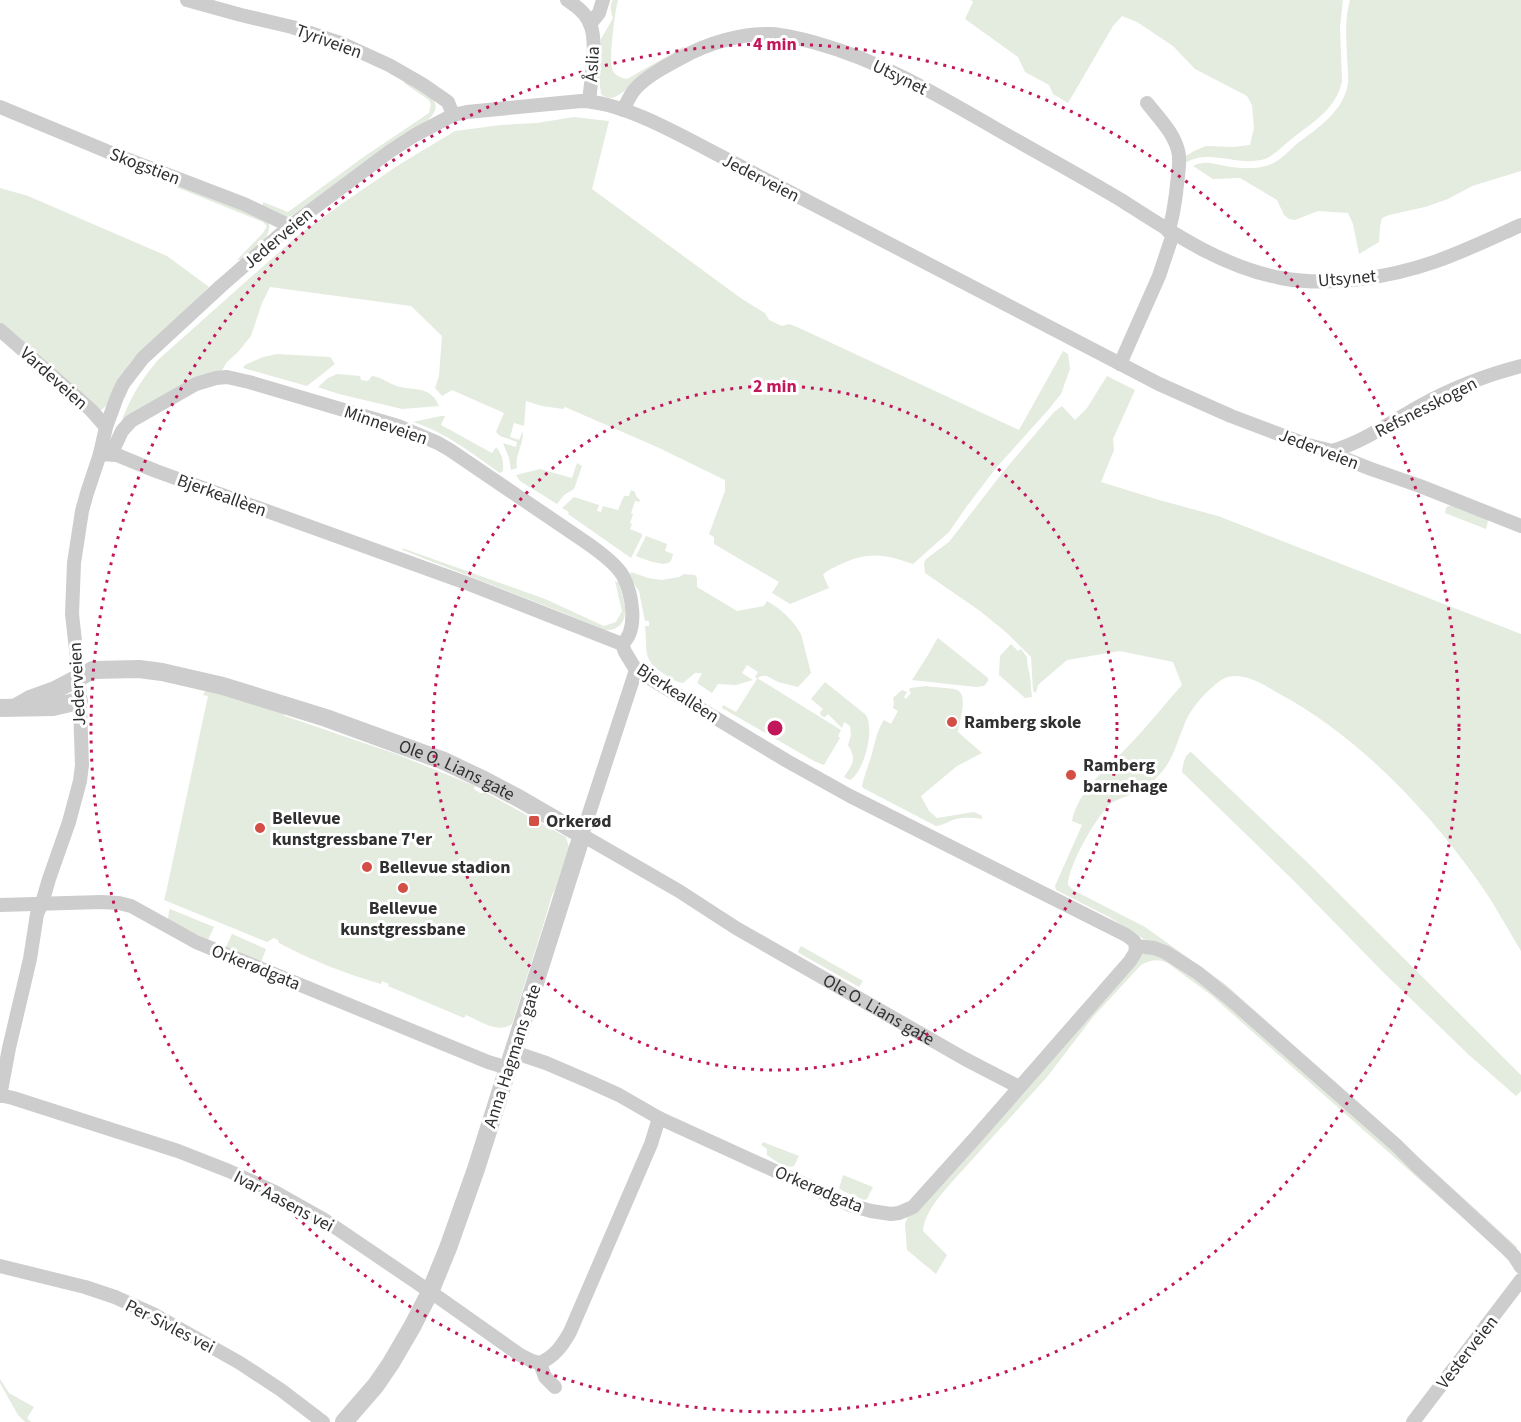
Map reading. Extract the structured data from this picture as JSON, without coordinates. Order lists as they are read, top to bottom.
{
  "streets": {
    "street": [
      "Tyriveien",
      "Åslia",
      "Utsynet",
      "Skogstien",
      "Jederveien",
      "Vardeveien",
      "Refsnesskogen",
      "Minneveien",
      "Bjerkeallèen",
      "Ole O. Lians gate",
      "Orkerødgata",
      "Anna Hagmans gate",
      "Ivar Aasens vei",
      "Per Sivles vei",
      "Vesterveien"
    ]
  },
  "crossings": [
    ["Tyriveien", "Jederveien"],
    ["Åslia", "Jederveien"],
    ["Utsynet", "Jederveien"],
    ["Skogstien", "Jederveien"],
    ["Jederveien", "Vardeveien"],
    ["Jederveien", "Refsnesskogen"],
    ["Jederveien", "Minneveien"],
    ["Jederveien", "Bjerkeallèen"],
    ["Jederveien", "Ole O. Lians gate"],
    ["Jederveien", "Orkerødgata"],
    ["Jederveien", "Ivar Aasens vei"],
    ["Minneveien", "Bjerkeallèen"],
    ["Bjerkeallèen", "Orkerødgata"],
    ["Bjerkeallèen", "Anna Hagmans gate"],
    ["Ole O. Lians gate", "Orkerødgata"],
    ["Ole O. Lians gate", "Anna Hagmans gate"],
    ["Orkerødgata", "Anna Hagmans gate"],
    ["Anna Hagmans gate", "Ivar Aasens vei"]
  ],
  "places": {
    "other": [
      "Ramberg skole",
      "Ramberg barnehage",
      "Bellevue kunstgressbane 7'er",
      "Bellevue stadion",
      "Bellevue kunstgressbane"
    ],
    "transit": ["Orkerød"]
  },
  "rings": ["4 min", "2 min"]
}
